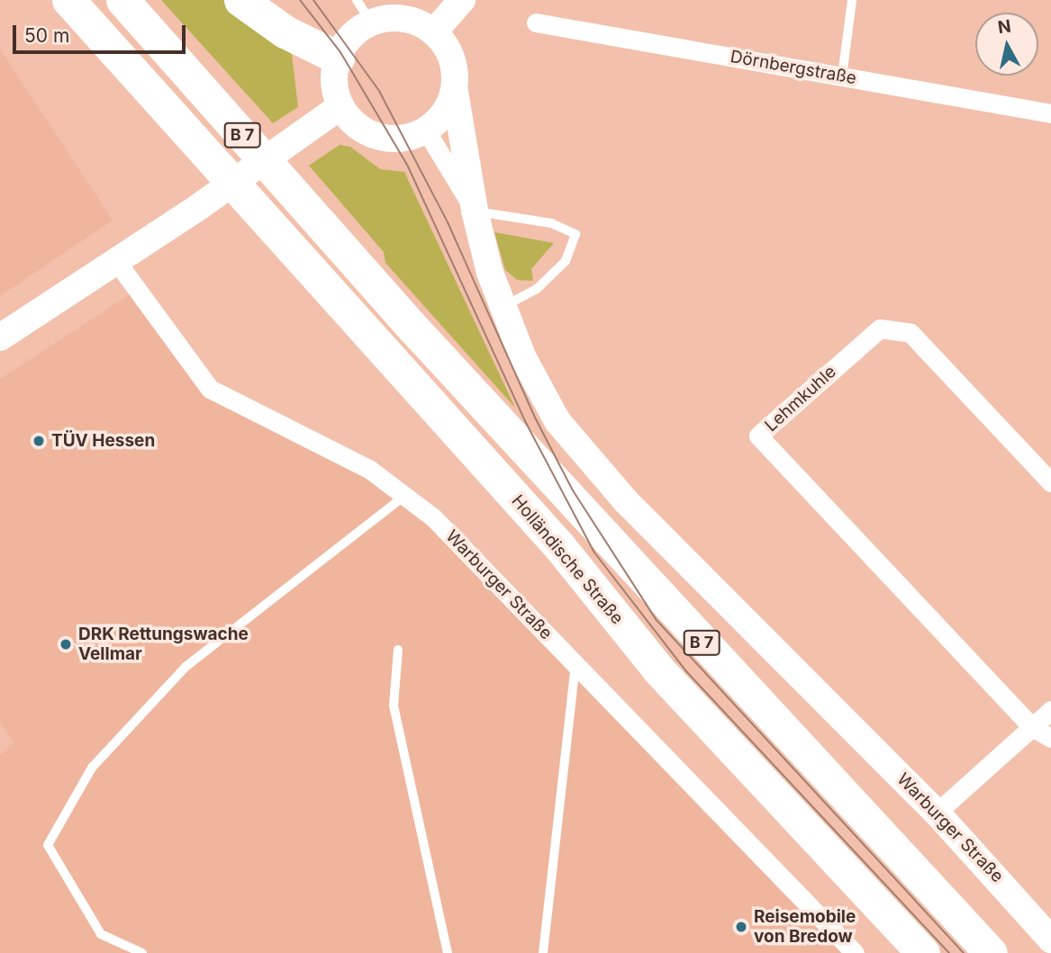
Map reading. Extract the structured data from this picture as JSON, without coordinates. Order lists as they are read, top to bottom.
{
  "streets": {
    "highway": ["B 7", "Holländische Straße"],
    "street": ["Dörnbergstraße", "Lehmkuhle", "Warburger Straße"]
  },
  "crossings": [
    ["B 7", "Holländische Straße"]
  ],
  "places": ["TÜV Hessen", "DRK Rettungswache Vellmar", "Reisemobile von Bredow"],
  "scale_bar": "50 m",
  "north": "top"
}
